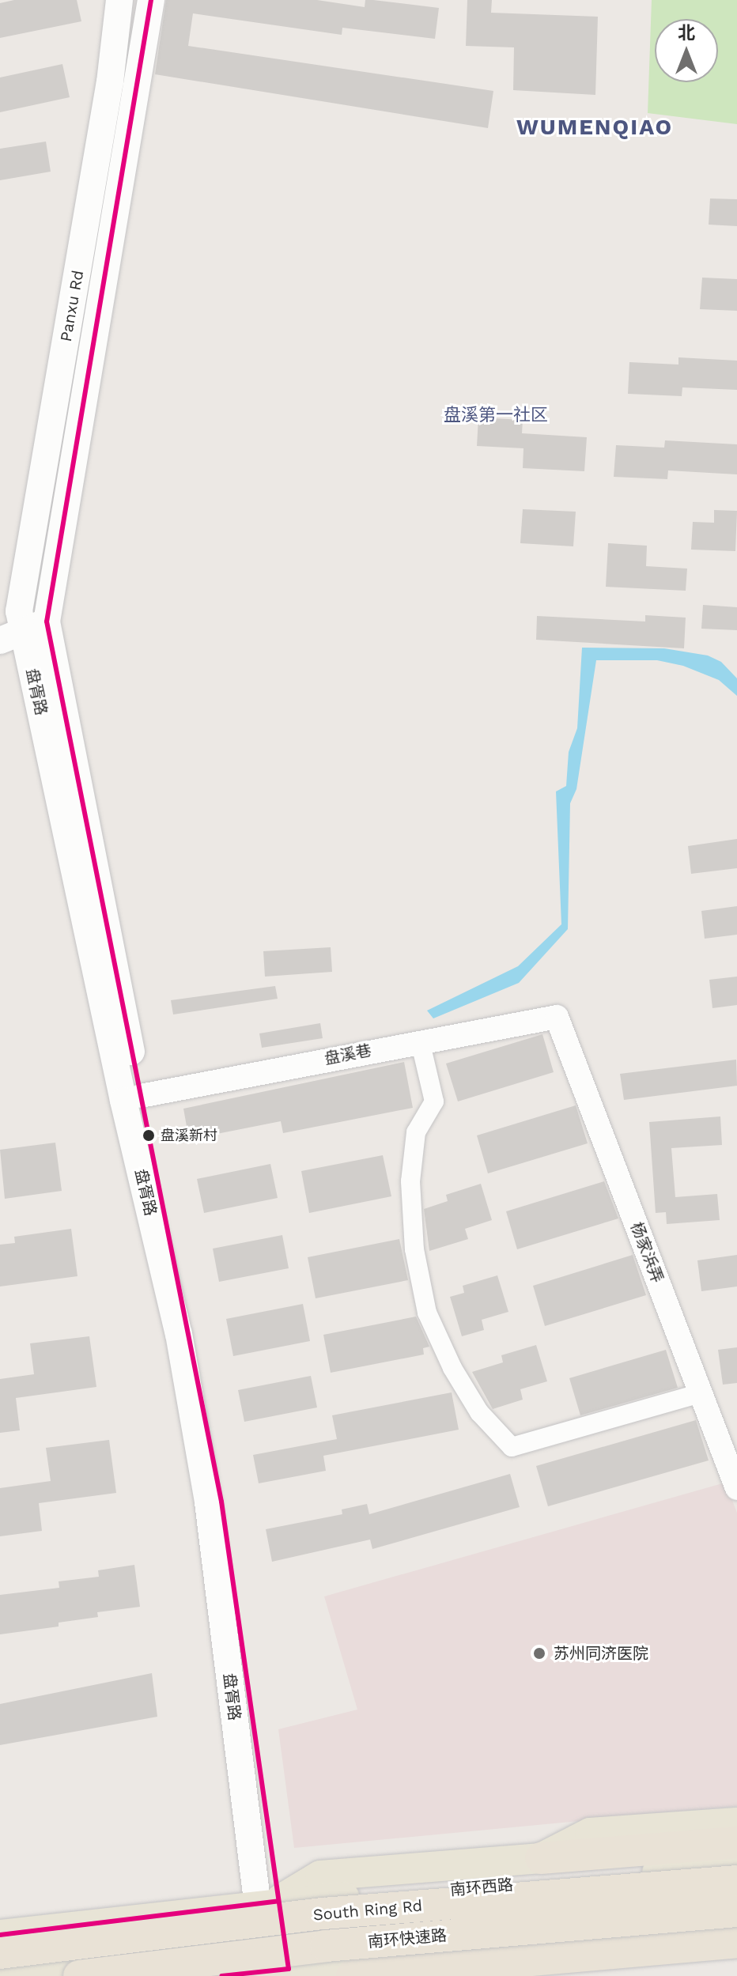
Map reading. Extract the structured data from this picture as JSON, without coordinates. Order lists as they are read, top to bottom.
{
  "streets": {
    "highway": ["South Ring Rd", "南环快速路"],
    "main road": ["Panxu Rd", "盘胥路", "南环西路"],
    "street": ["盘溪巷", "杨家浜弄"]
  },
  "crossings": [
    ["Panxu Rd", "盘胥路"],
    ["盘胥路", "盘溪巷"],
    ["盘胥路", "南环西路"],
    ["盘溪巷", "杨家浜弄"]
  ],
  "districts": ["WUMENQIAO", "盘溪第一社区"],
  "places": ["盘溪新村", "苏州同济医院"],
  "north": "top"
}
